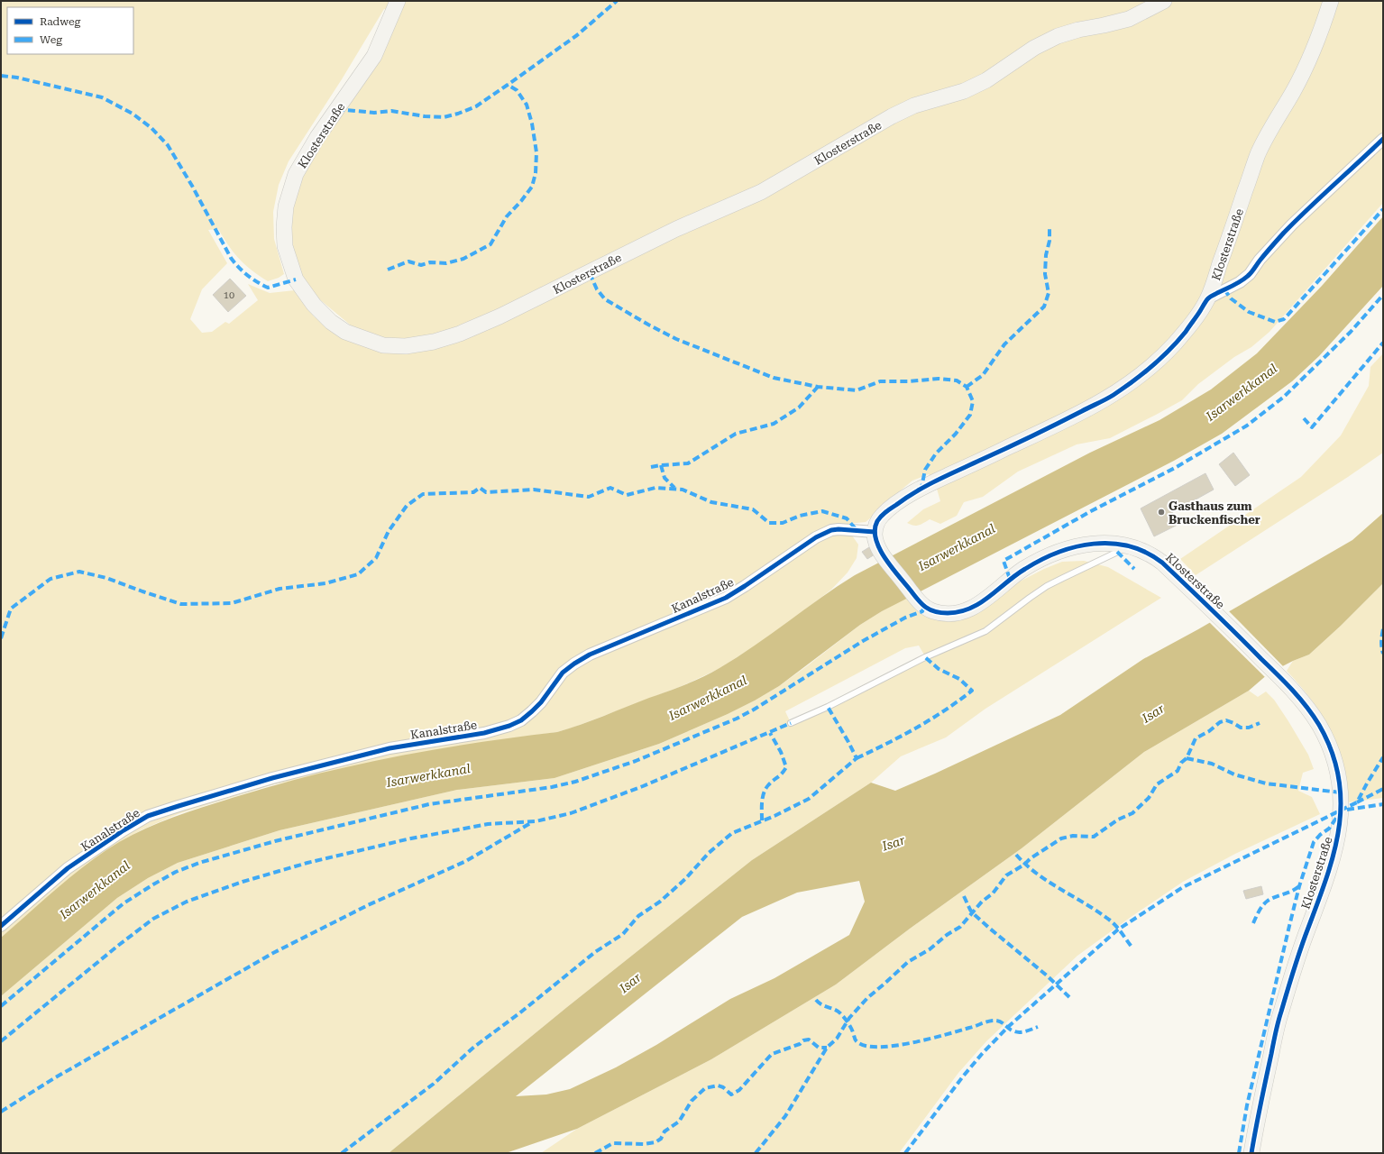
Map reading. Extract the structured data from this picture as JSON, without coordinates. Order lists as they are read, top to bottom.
{
  "streets": {
    "main road": ["Klosterstraße"],
    "street": ["Kanalstraße"]
  },
  "crossings": [
    ["Klosterstraße", "Kanalstraße"]
  ],
  "water": ["Isarwerkkanal", "Isar"],
  "places": ["Gasthaus zum Bruckenfischer"],
  "house_numbers": ["10"],
  "legend": ["Radweg", "Weg"]
}
